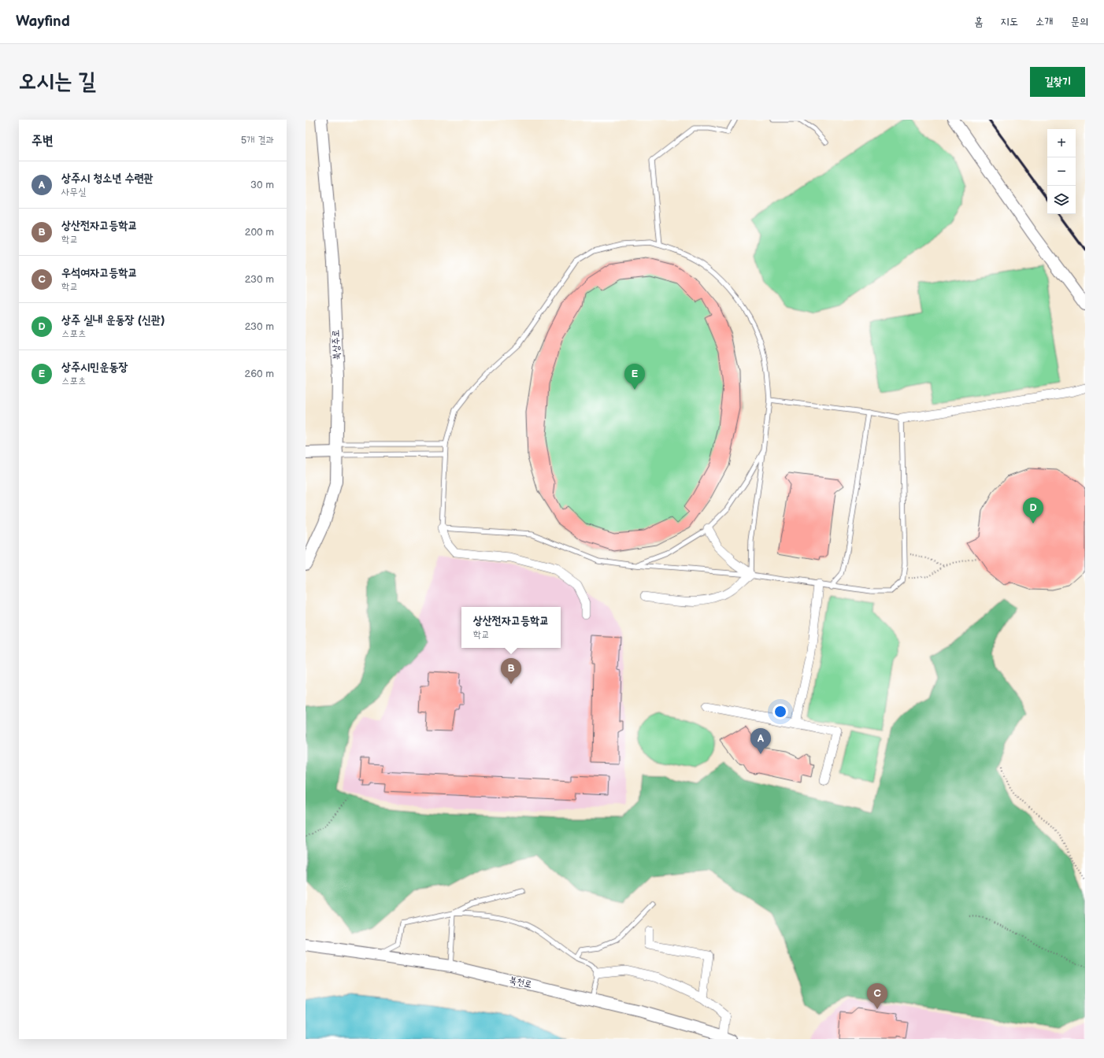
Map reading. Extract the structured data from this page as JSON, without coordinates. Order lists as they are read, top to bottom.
{
  "streets": {
    "street": ["북상주로", "북천로"]
  },
  "page": {
    "header": "Wayfind",
    "nav": [
      "홈",
      "지도",
      "소개",
      "문의"
    ],
    "buttons": "길찾기",
    "title": "오시는 길",
    "heading": ["주변", "5개 결과"],
    "map_buttons": ["+", "−"],
    "list": [
      {
        "mark": "A",
        "name": "상주시 청소년 수련관",
        "note": "사무실",
        "value": "30 m"
      },
      {
        "mark": "B",
        "name": "상산전자고등학교",
        "note": "학교",
        "value": "200 m"
      },
      {
        "mark": "C",
        "name": "우석여자고등학교",
        "note": "학교",
        "value": "230 m"
      },
      {
        "mark": "D",
        "name": "상주 실내 운동장 (신관)",
        "note": "스포츠",
        "value": "230 m"
      },
      {
        "mark": "E",
        "name": "상주시민운동장",
        "note": "스포츠",
        "value": "260 m"
      }
    ],
    "pins": [
      "E",
      "D",
      "B",
      "A",
      "C"
    ],
    "popup": ["상산전자고등학교", "학교"]
  }
}
